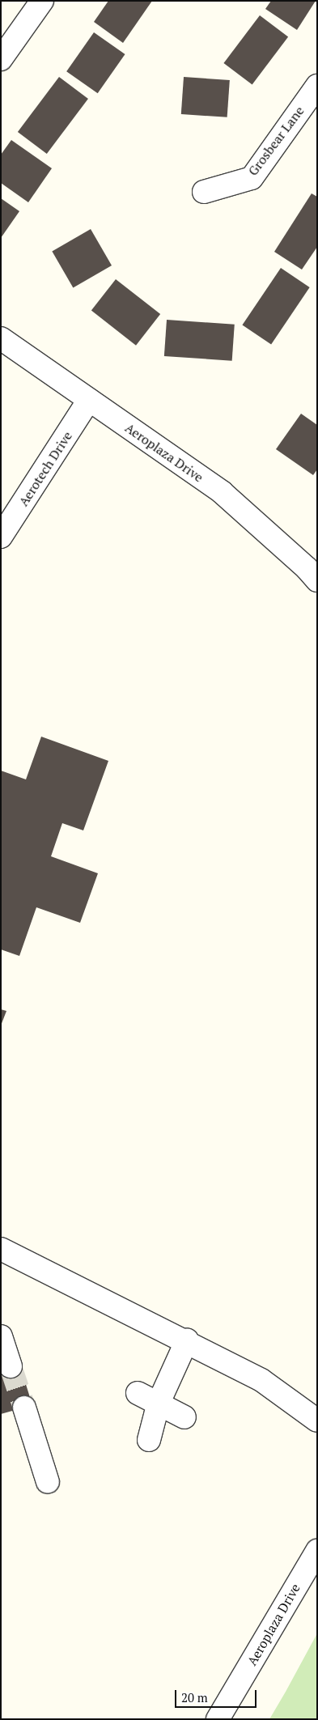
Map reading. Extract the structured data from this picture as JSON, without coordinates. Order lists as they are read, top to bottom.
{
  "streets": {
    "street": ["Grosbear Lane", "Aeroplaza Drive", "Aerotech Drive"]
  },
  "crossings": [
    ["Aeroplaza Drive", "Aerotech Drive"]
  ],
  "scale_bar": "20 m"
}
